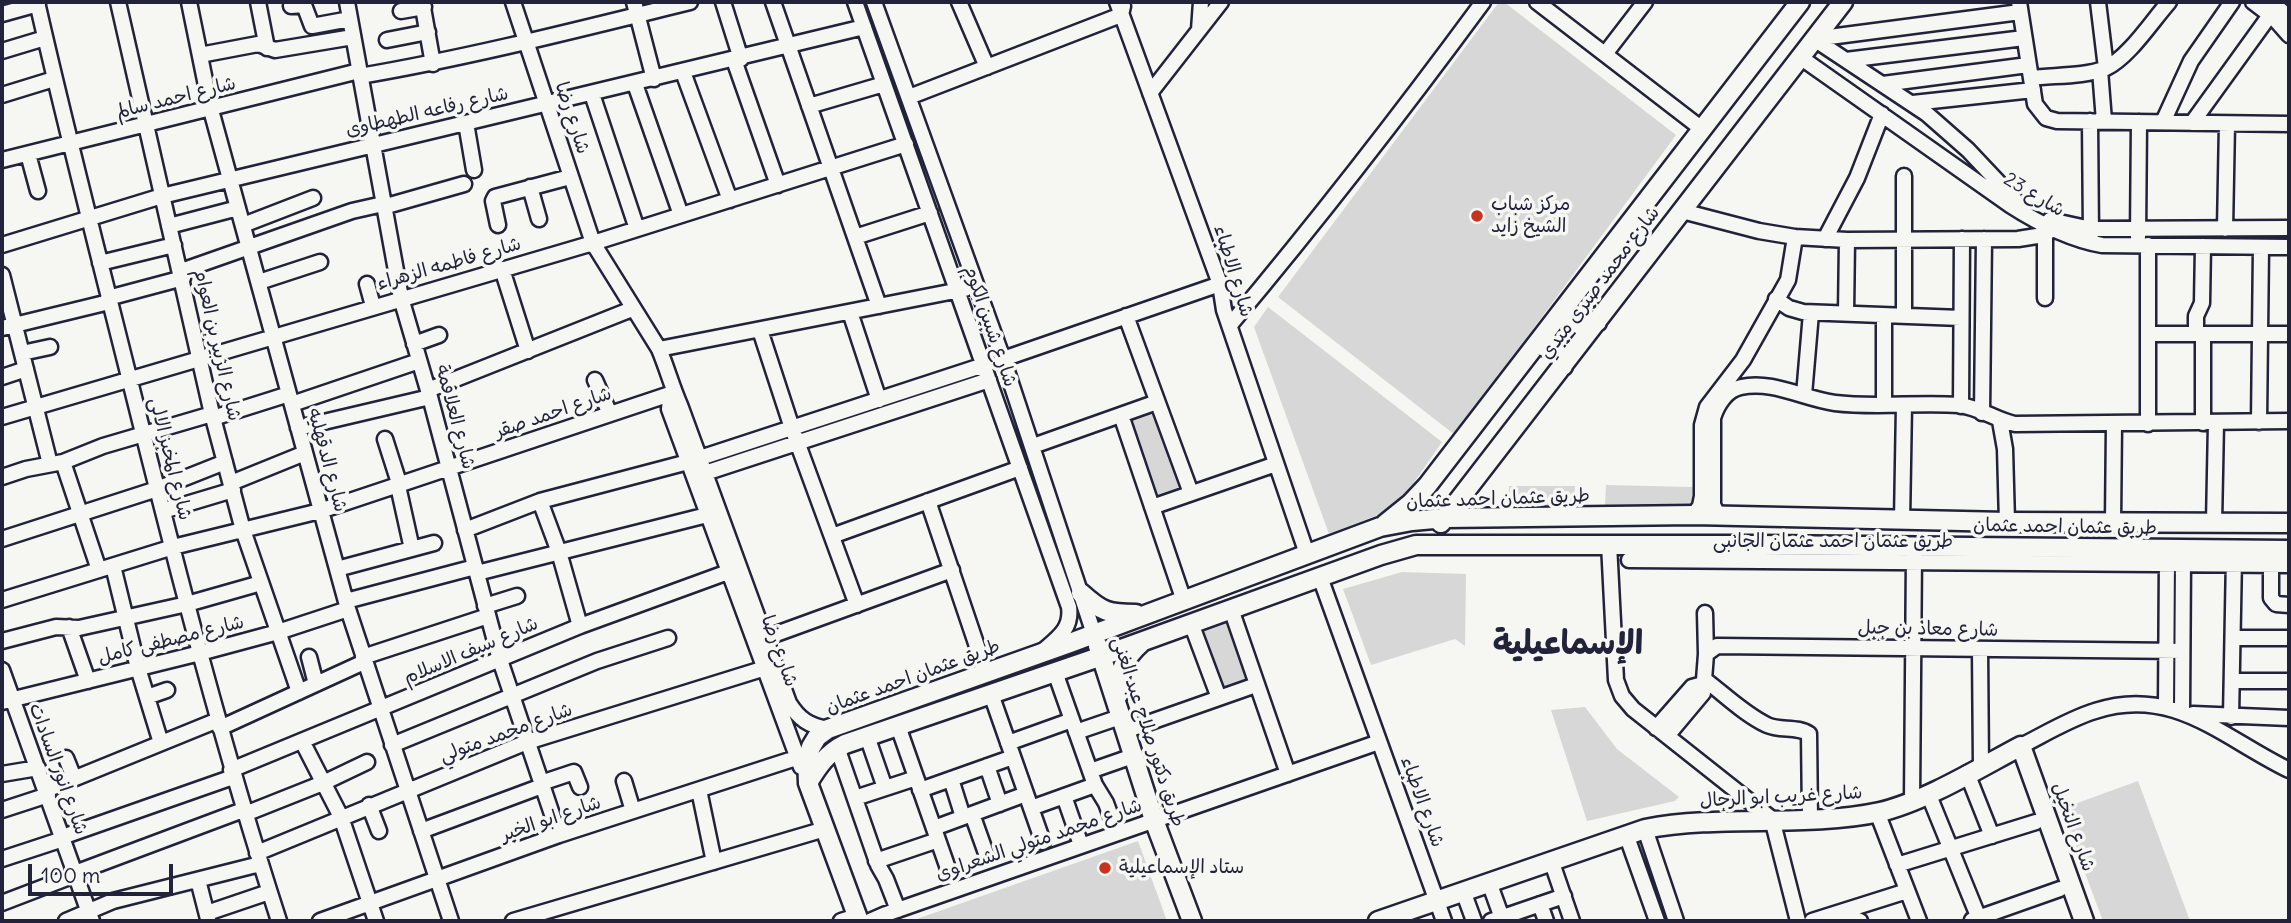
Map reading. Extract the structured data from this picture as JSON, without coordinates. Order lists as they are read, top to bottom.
{
  "streets": {
    "main road": [
      "شارع رضا",
      "شارع محمد صبرى مبدي",
      "طريق عثمان احمد عثمان",
      "طريق دكتور صلاح عبد الغنى",
      "شارع غريب ابو الرجال",
      "شارع النخيل"
    ],
    "street": [
      "شارع احمد سالم",
      "شارع رفاعه الطهطاوى",
      "شارع 23",
      "شارع فاطمه الزهراء",
      "شارع الاطباء",
      "شارع شبين الكوم",
      "شارع الزبير بن العوام",
      "شارع احمد صقر",
      "شارع العلاقمة",
      "شارع المخبز الالى",
      "شارع الدقهليه",
      "طريق عثمان احمد عثمان الجانبى",
      "شارع معاذ بن جبل",
      "شارع مصطفى كامل",
      "شارع سيف الاسلام",
      "شارع محمد متولي",
      "شارع انور السادات",
      "شارع ابو الخير",
      "شارع محمد متولي الشعراوى"
    ]
  },
  "crossings": [
    ["شارع احمد سالم", "شارع رضا"],
    ["شارع احمد سالم", "شارع الزبير بن العوام"],
    ["شارع احمد سالم", "شارع العلاقمة"],
    ["شارع احمد سالم", "شارع المخبز الالى"],
    ["شارع احمد سالم", "شارع الدقهليه"],
    ["شارع رفاعه الطهطاوى", "شارع رضا"],
    ["شارع رفاعه الطهطاوى", "شارع شبين الكوم"],
    ["شارع رفاعه الطهطاوى", "شارع الزبير بن العوام"],
    ["شارع رفاعه الطهطاوى", "شارع العلاقمة"],
    ["شارع رفاعه الطهطاوى", "شارع المخبز الالى"],
    ["شارع رفاعه الطهطاوى", "شارع الدقهليه"],
    ["شارع رضا", "شارع فاطمه الزهراء"],
    ["شارع رضا", "شارع احمد صقر"],
    ["شارع رضا", "طريق عثمان احمد عثمان"],
    ["شارع رضا", "شارع مصطفى كامل"],
    ["شارع رضا", "شارع سيف الاسلام"],
    ["شارع رضا", "شارع محمد متولي"],
    ["شارع رضا", "شارع ابو الخير"],
    ["شارع رضا", "شارع محمد متولي الشعراوى"],
    ["شارع 23", "شارع محمد صبرى مبدي"],
    ["شارع فاطمه الزهراء", "شارع شبين الكوم"],
    ["شارع فاطمه الزهراء", "شارع الزبير بن العوام"],
    ["شارع فاطمه الزهراء", "شارع العلاقمة"],
    ["شارع فاطمه الزهراء", "شارع المخبز الالى"],
    ["شارع فاطمه الزهراء", "شارع الدقهليه"],
    ["شارع الاطباء", "طريق عثمان احمد عثمان"],
    ["شارع الاطباء", "شارع غريب ابو الرجال"],
    ["شارع الاطباء", "شارع محمد متولي الشعراوى"],
    ["شارع محمد صبرى مبدي", "طريق عثمان احمد عثمان"],
    ["شارع شبين الكوم", "طريق عثمان احمد عثمان"],
    ["شارع شبين الكوم", "طريق دكتور صلاح عبد الغنى"],
    ["شارع الزبير بن العوام", "شارع احمد صقر"],
    ["شارع الزبير بن العوام", "شارع مصطفى كامل"],
    ["شارع احمد صقر", "شارع العلاقمة"],
    ["شارع احمد صقر", "شارع المخبز الالى"],
    ["شارع احمد صقر", "شارع الدقهليه"],
    ["شارع العلاقمة", "شارع مصطفى كامل"],
    ["شارع العلاقمة", "شارع سيف الاسلام"],
    ["شارع العلاقمة", "شارع محمد متولي"],
    ["شارع العلاقمة", "شارع ابو الخير"],
    ["شارع المخبز الالى", "شارع مصطفى كامل"],
    ["شارع المخبز الالى", "شارع سيف الاسلام"],
    ["شارع المخبز الالى", "شارع محمد متولي"],
    ["شارع الدقهليه", "شارع مصطفى كامل"],
    ["شارع الدقهليه", "شارع سيف الاسلام"],
    ["شارع الدقهليه", "شارع محمد متولي"],
    ["شارع الدقهليه", "شارع ابو الخير"],
    ["طريق عثمان احمد عثمان", "طريق عثمان احمد عثمان الجانبى"],
    ["طريق عثمان احمد عثمان", "طريق دكتور صلاح عبد الغنى"],
    ["شارع مصطفى كامل", "شارع انور السادات"],
    ["شارع سيف الاسلام", "شارع انور السادات"],
    ["طريق دكتور صلاح عبد الغنى", "شارع محمد متولي الشعراوى"],
    ["شارع محمد متولي", "شارع انور السادات"],
    ["شارع غريب ابو الرجال", "شارع النخيل"]
  ],
  "districts": ["الإسماعيلية"],
  "places": ["مركز شباب الشيخ زايد", "ستاد الإسماعيلية"],
  "scale_bar": "100 m"
}
